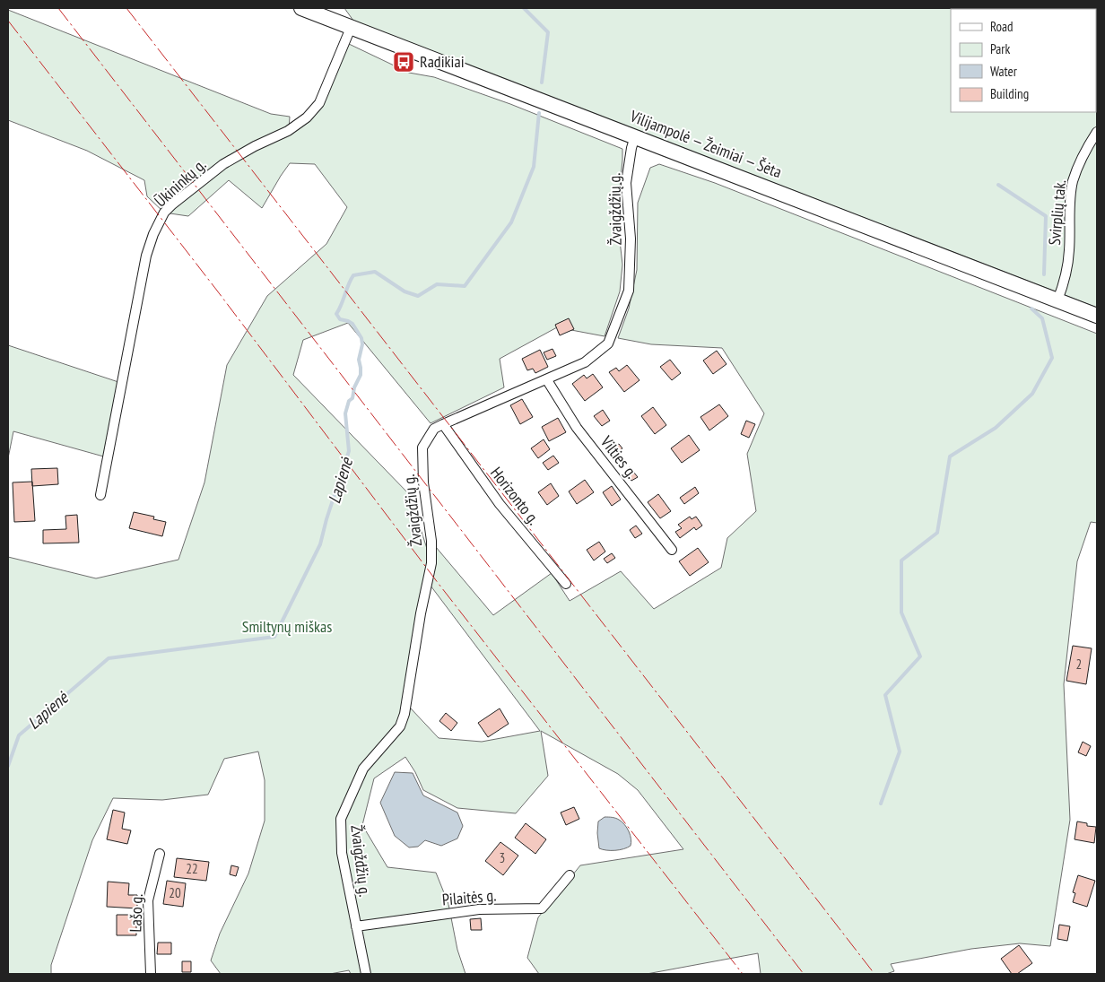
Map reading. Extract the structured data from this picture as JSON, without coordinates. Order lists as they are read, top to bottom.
{
  "streets": {
    "main road": ["Vilijampolė — Žeimiai — Šėta"],
    "street": [
      "Ūkininkų g.",
      "Žvaigždžių g.",
      "Svirplių tak.",
      "Vilties g.",
      "Horizonto g.",
      "Pilaitės g.",
      "Lašo g."
    ]
  },
  "crossings": [
    ["Vilijampolė — Žeimiai — Šėta", "Ūkininkų g."],
    ["Vilijampolė — Žeimiai — Šėta", "Žvaigždžių g."],
    ["Vilijampolė — Žeimiai — Šėta", "Svirplių tak."],
    ["Žvaigždžių g.", "Vilties g."],
    ["Žvaigždžių g.", "Horizonto g."],
    ["Žvaigždžių g.", "Pilaitės g."]
  ],
  "water": ["Lapienė"],
  "parks": ["Smiltynų miškas"],
  "places": {
    "bus stop": ["Radikiai"]
  },
  "house_numbers": [
    "2",
    "3",
    "22",
    "20"
  ],
  "legend": [
    "Road",
    "Park",
    "Water",
    "Building"
  ]
}
